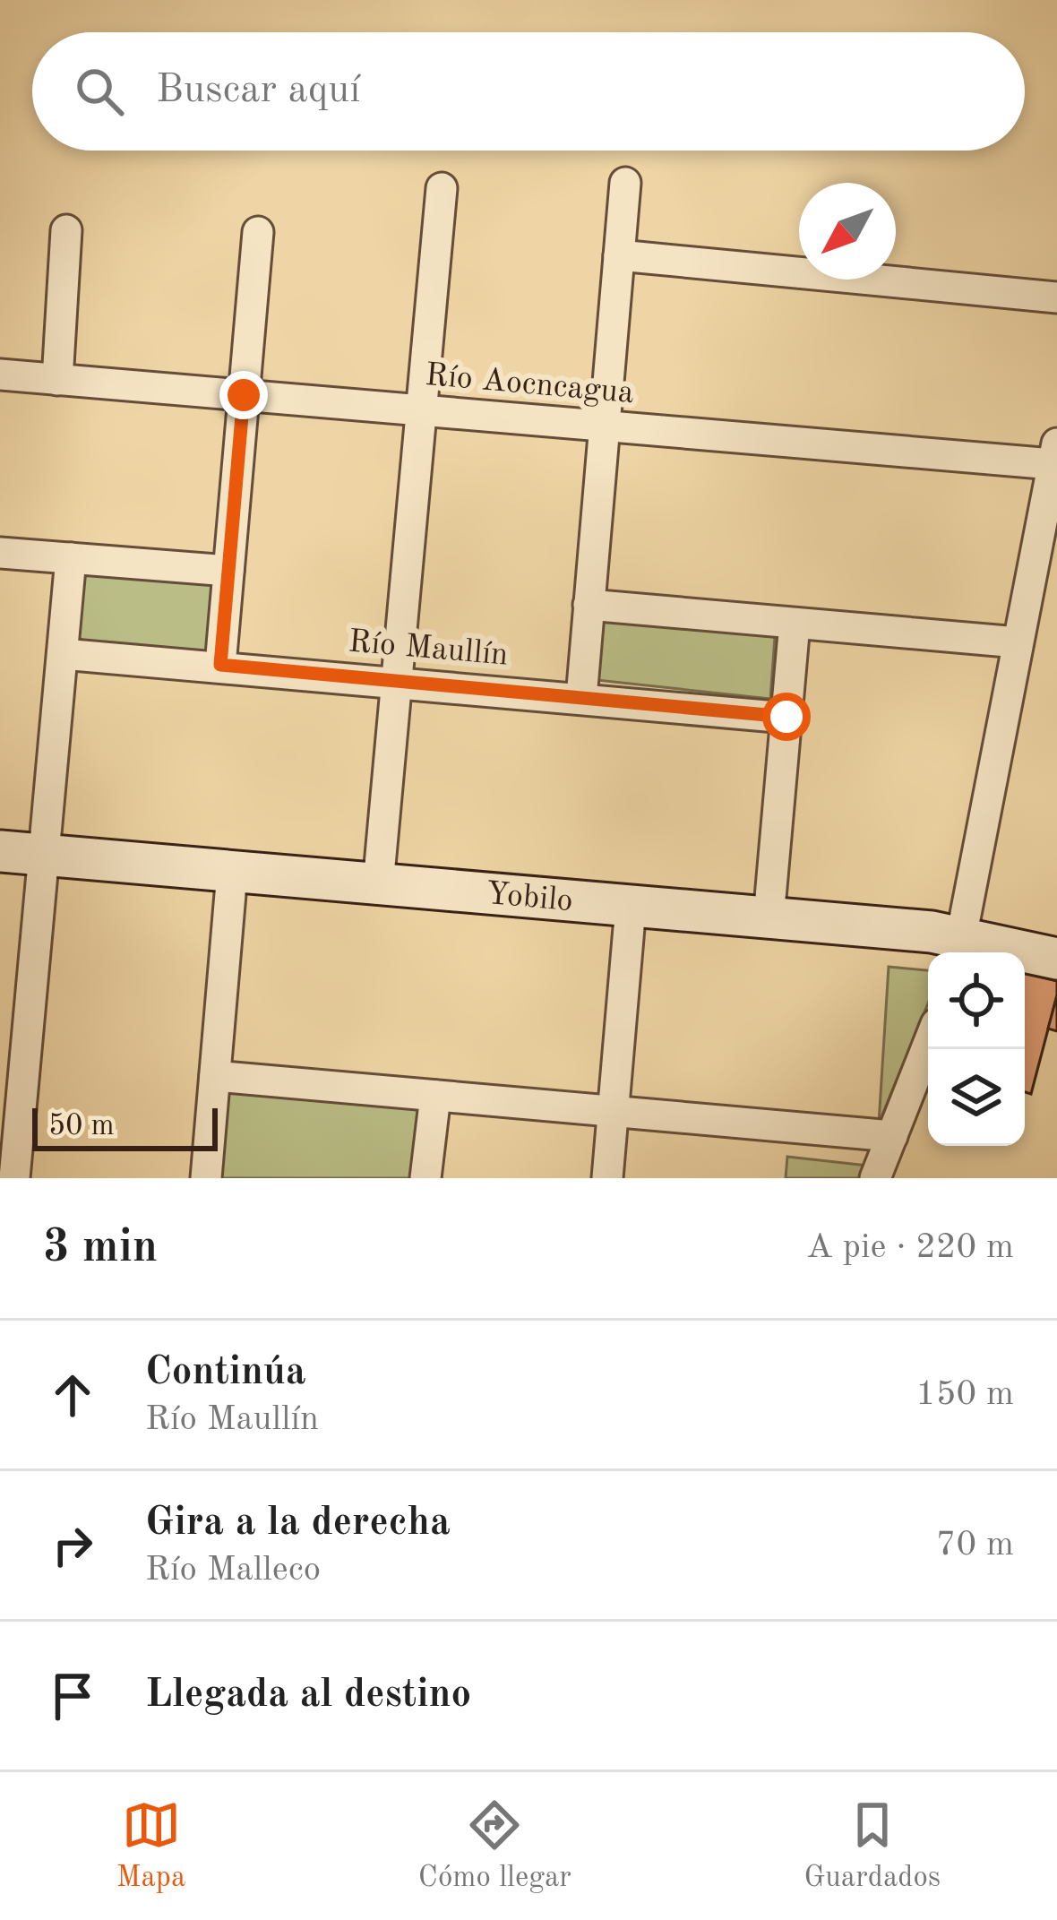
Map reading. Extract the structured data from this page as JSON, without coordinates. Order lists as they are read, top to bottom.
{
  "streets": {
    "main road": ["Yobilo"],
    "street": ["Río Aocncagua", "Río Maullín"]
  },
  "scale_bar": "50 m",
  "north": "bottom left",
  "page": {
    "search": "Buscar aquí",
    "scale": "50 m",
    "heading": ["3 min", "A pie · 220 m"],
    "list": [
      ["Continúa", "Río Maullín", "150 m"],
      ["Gira a la derecha", "Río Malleco", "70 m"],
      "Llegada al destino"
    ],
    "nav": ["Mapa", "Cómo llegar", "Guardados"]
  }
}
